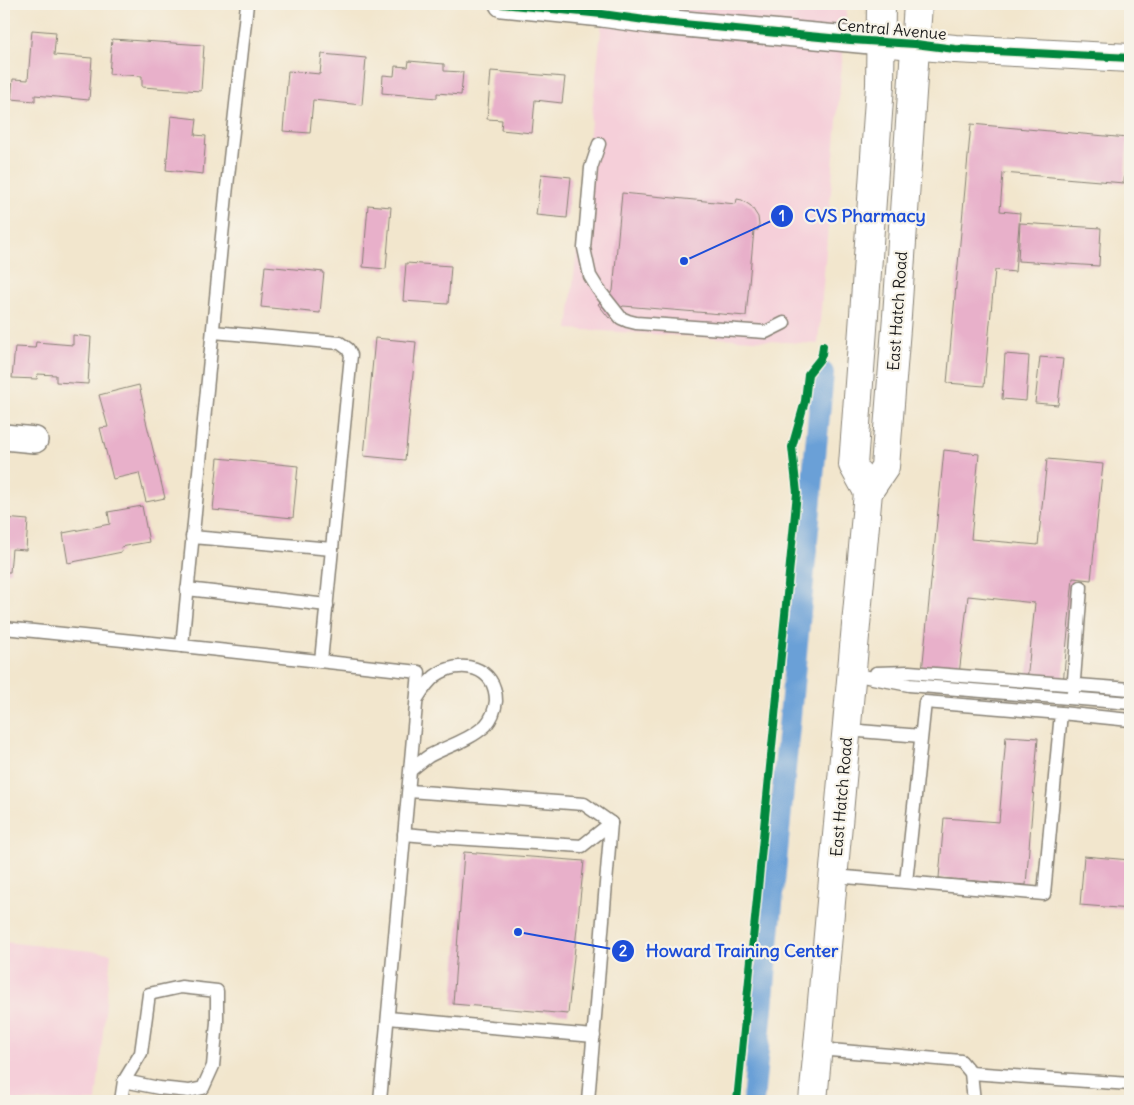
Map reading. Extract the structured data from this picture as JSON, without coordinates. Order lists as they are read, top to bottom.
{
  "streets": {
    "main road": ["Central Avenue", "East Hatch Road"]
  },
  "crossings": [
    ["Central Avenue", "East Hatch Road"]
  ],
  "places": ["CVS Pharmacy", "Howard Training Center"]
}
